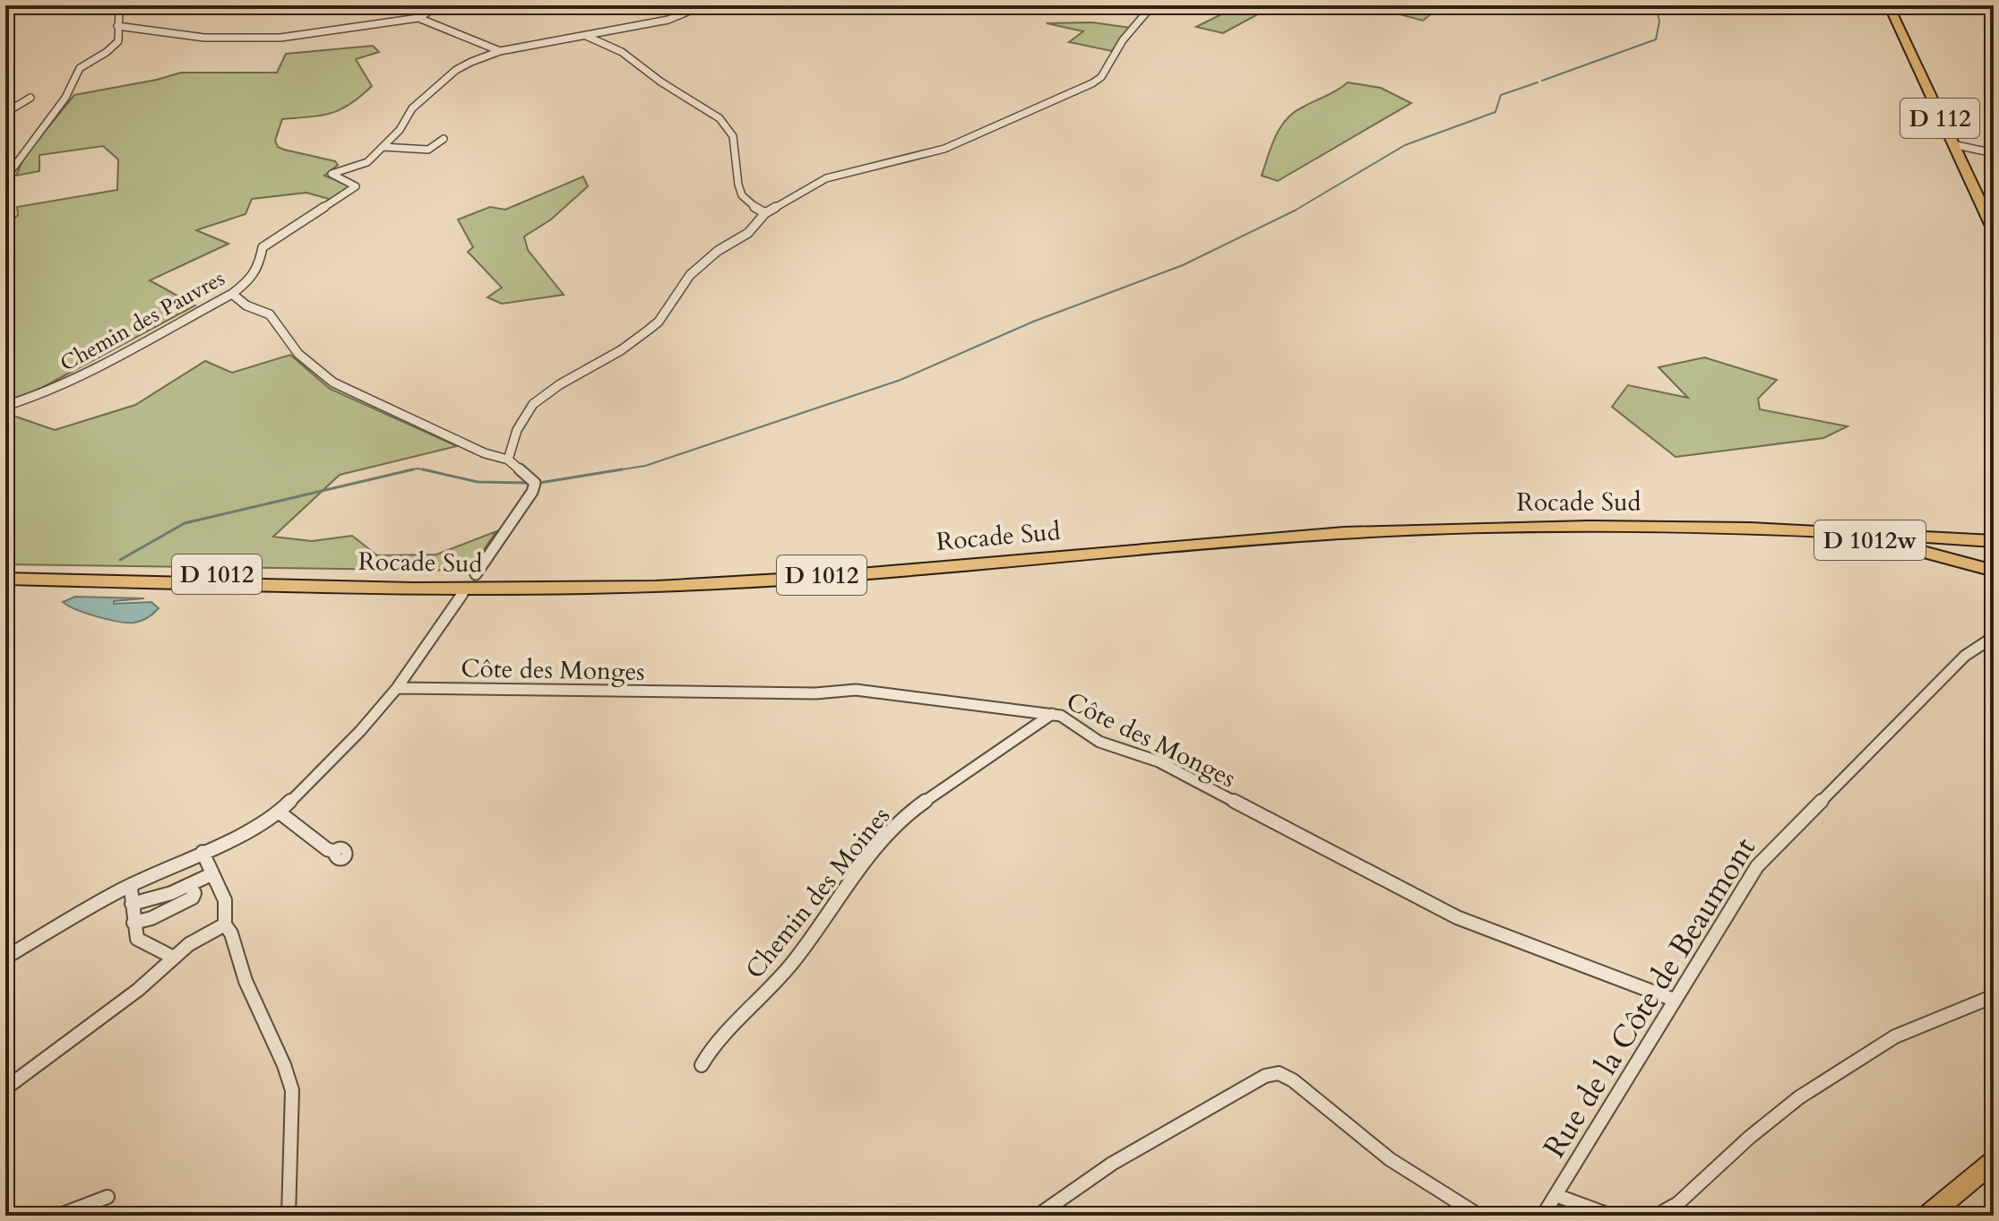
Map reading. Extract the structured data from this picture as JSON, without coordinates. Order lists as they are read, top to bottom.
{
  "streets": {
    "highway": ["Rocade Sud", "D 1012w", "D 1012"],
    "main road": ["D 112"],
    "street": [
      "Chemin des Pauvres",
      "Côte des Monges",
      "Chemin des Moines",
      "Rue de la Côte de Beaumont"
    ]
  },
  "crossings": [
    ["Rocade Sud", "D 1012w"],
    ["Côte des Monges", "Chemin des Moines"],
    ["Côte des Monges", "Rue de la Côte de Beaumont"]
  ]
}
